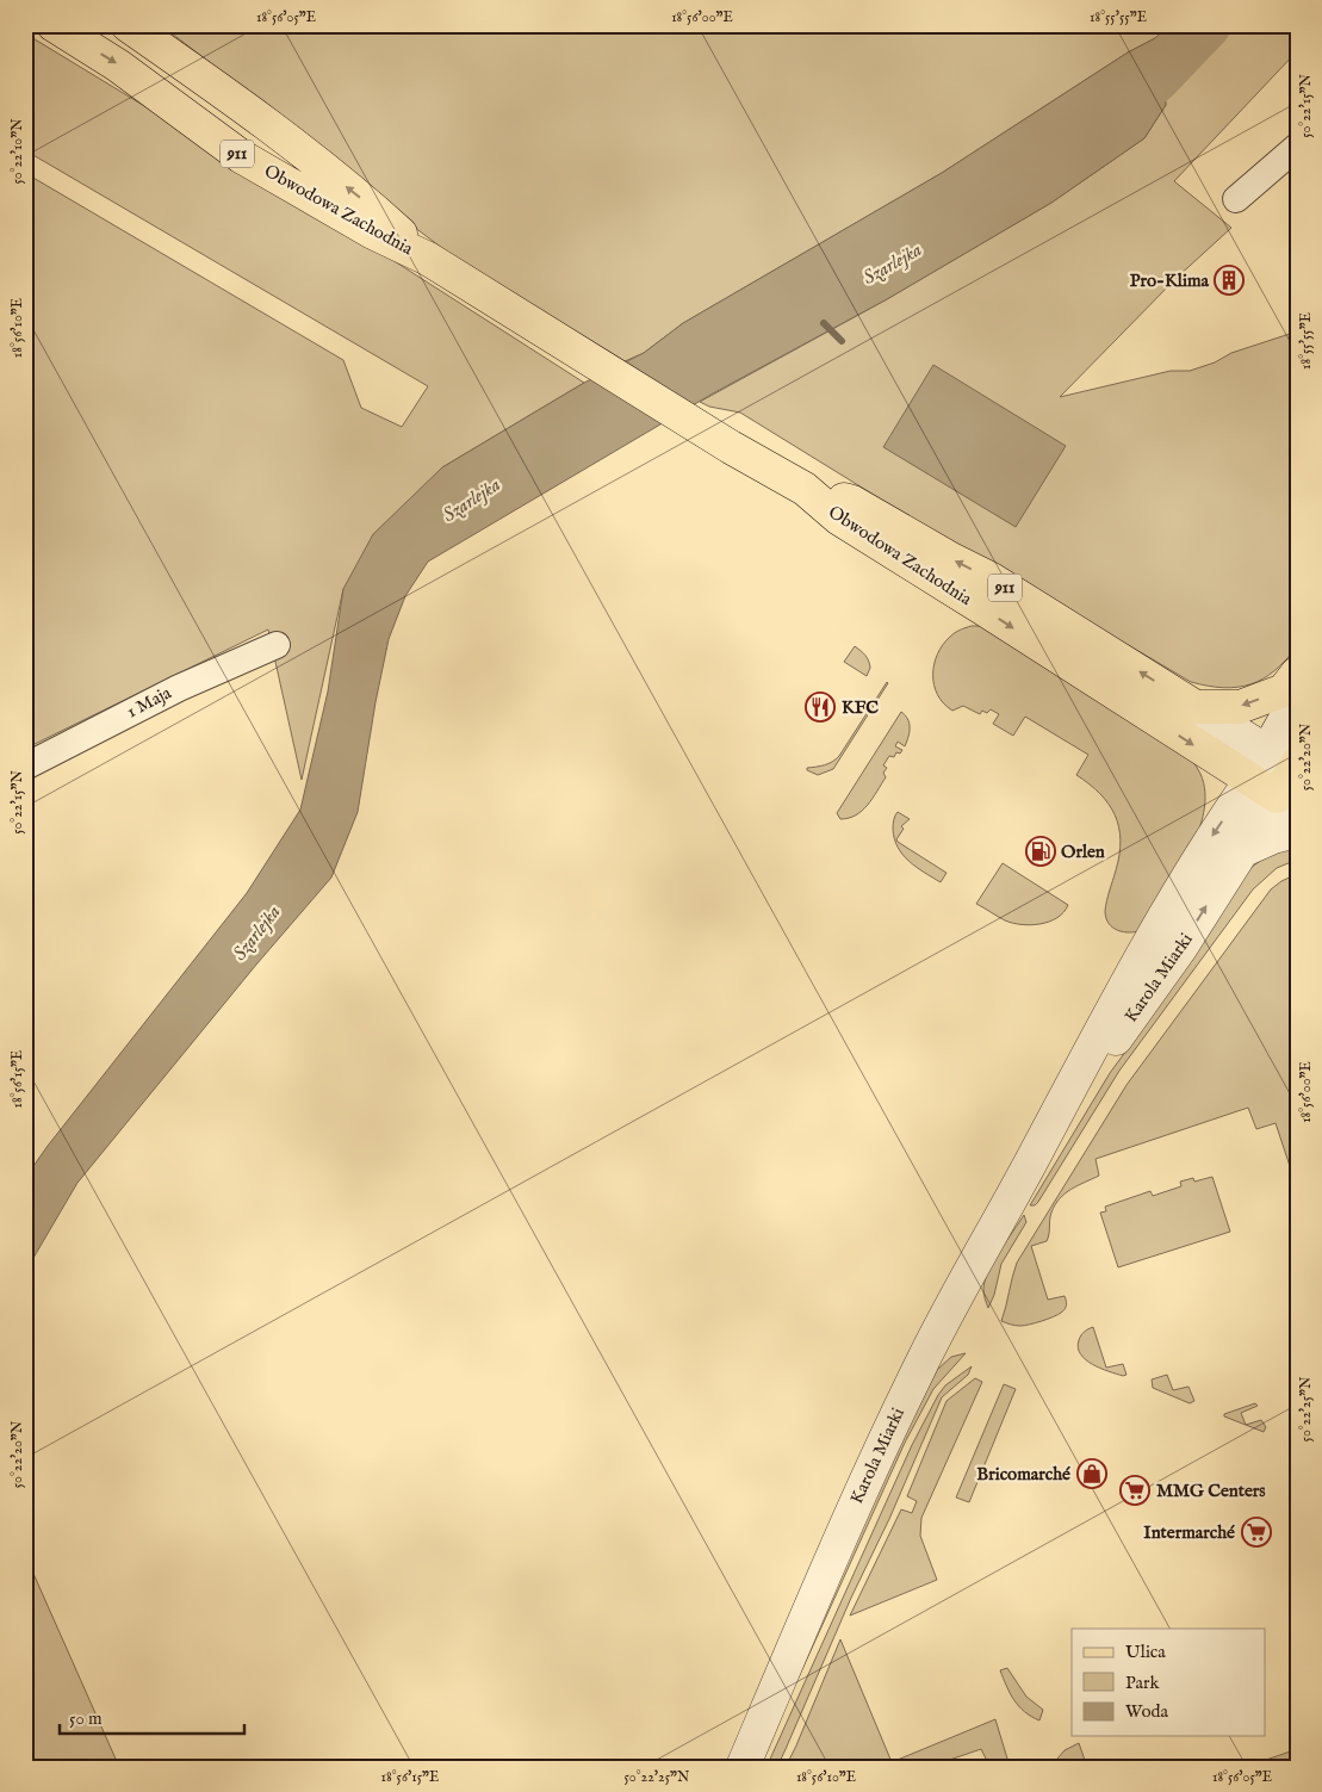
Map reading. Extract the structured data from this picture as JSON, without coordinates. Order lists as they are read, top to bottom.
{
  "streets": {
    "main road": ["911", "Obwodowa Zachodnia"],
    "street": ["1 Maja", "Karola Miarki"]
  },
  "crossings": [
    ["911", "Obwodowa Zachodnia"],
    ["Obwodowa Zachodnia", "Karola Miarki"]
  ],
  "water": ["Szarlejka"],
  "places": {
    "building": ["Pro-Klima"],
    "restaurant": ["KFC"],
    "fuel station": ["Orlen"],
    "shop": ["Bricomarché"],
    "supermarket": ["MMG Centers", "Intermarché"]
  },
  "legend": ["Ulica", "Park", "Woda"],
  "scale_bar": "50 m",
  "coordinates": [
    "18°56'05\"E",
    "18°56'00\"E",
    "18°55'55\"E",
    "50°22'15\"N",
    "50°22'10\"N",
    "18°56'10\"E",
    "50°22'20\"N",
    "18°56'15\"E",
    "50°22'25\"N"
  ]
}
